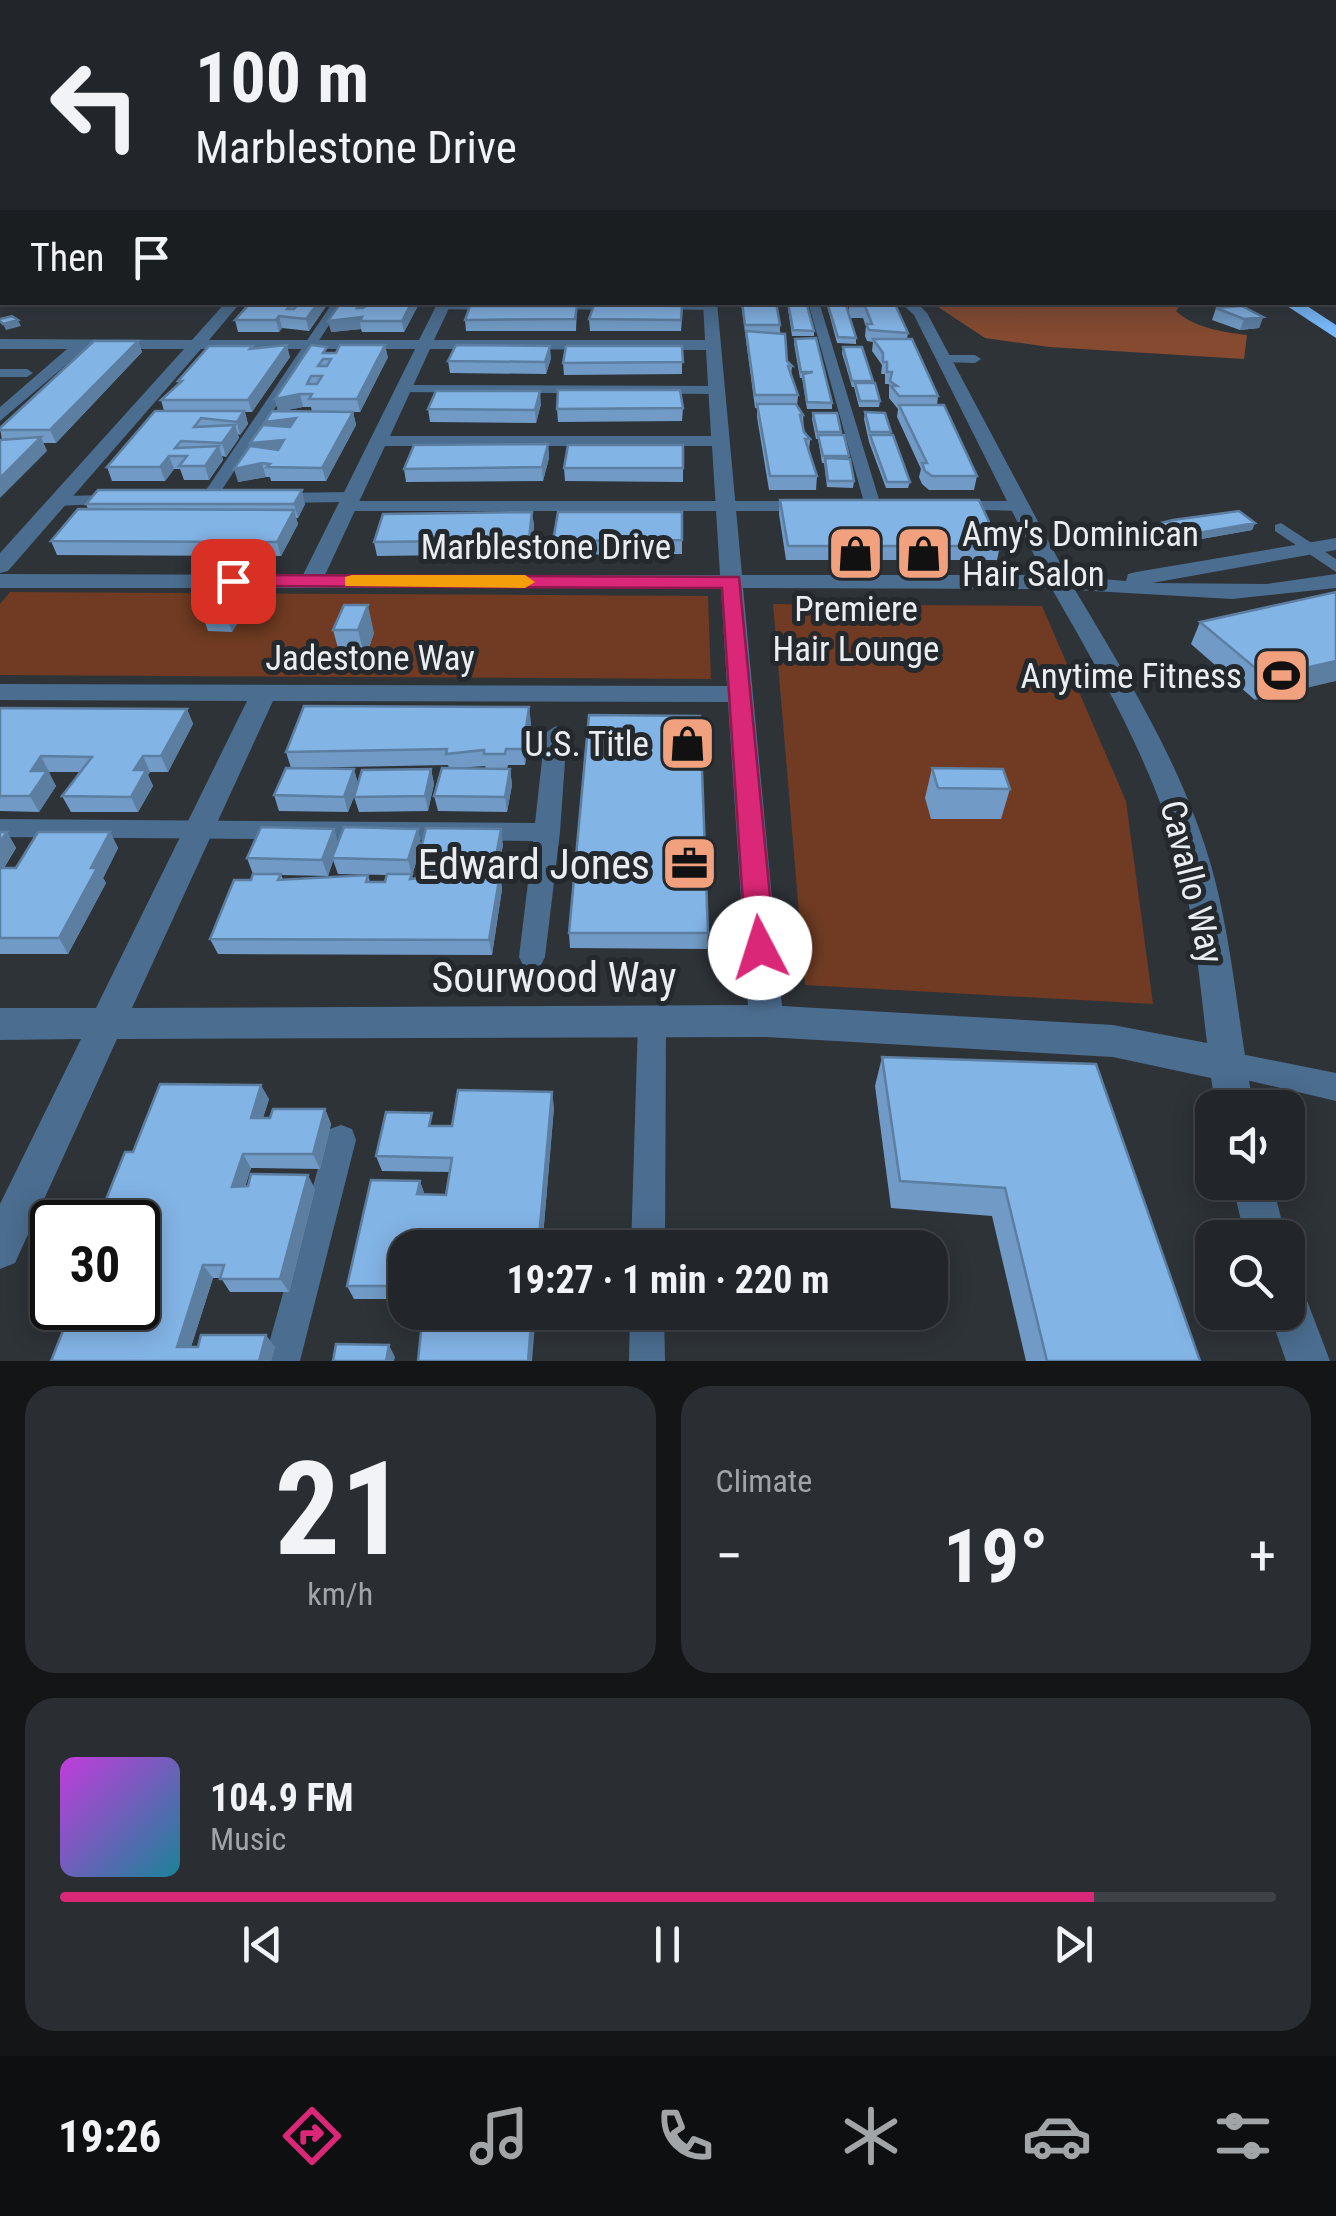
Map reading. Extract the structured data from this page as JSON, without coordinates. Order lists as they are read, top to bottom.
{
  "streets": {
    "street": [
      "Marblestone Drive",
      "Jadestone Way",
      "Cavallo Way",
      "Sourwood Way"
    ]
  },
  "crossings": [
    ["Marblestone Drive", "Cavallo Way"],
    ["Cavallo Way", "Sourwood Way"]
  ],
  "places": {
    "shop": ["Premiere Hair Lounge", "Amy's Dominican Hair Salon", "U.S. Title"],
    "sports": ["Anytime Fitness"],
    "office": ["Edward Jones"]
  },
  "page": {
    "turn": ["100 m", "Marblestone Drive"],
    "then": "Then",
    "limit": "30",
    "trip": "19:27 · 1 min · 220 m",
    "tile": [
      ["21", "km/h"],
      "Climate"
    ],
    "heat": ["−", "19°", "+"],
    "song": ["104.9 FM", "Music"],
    "tabs": "19:26"
  }
}
